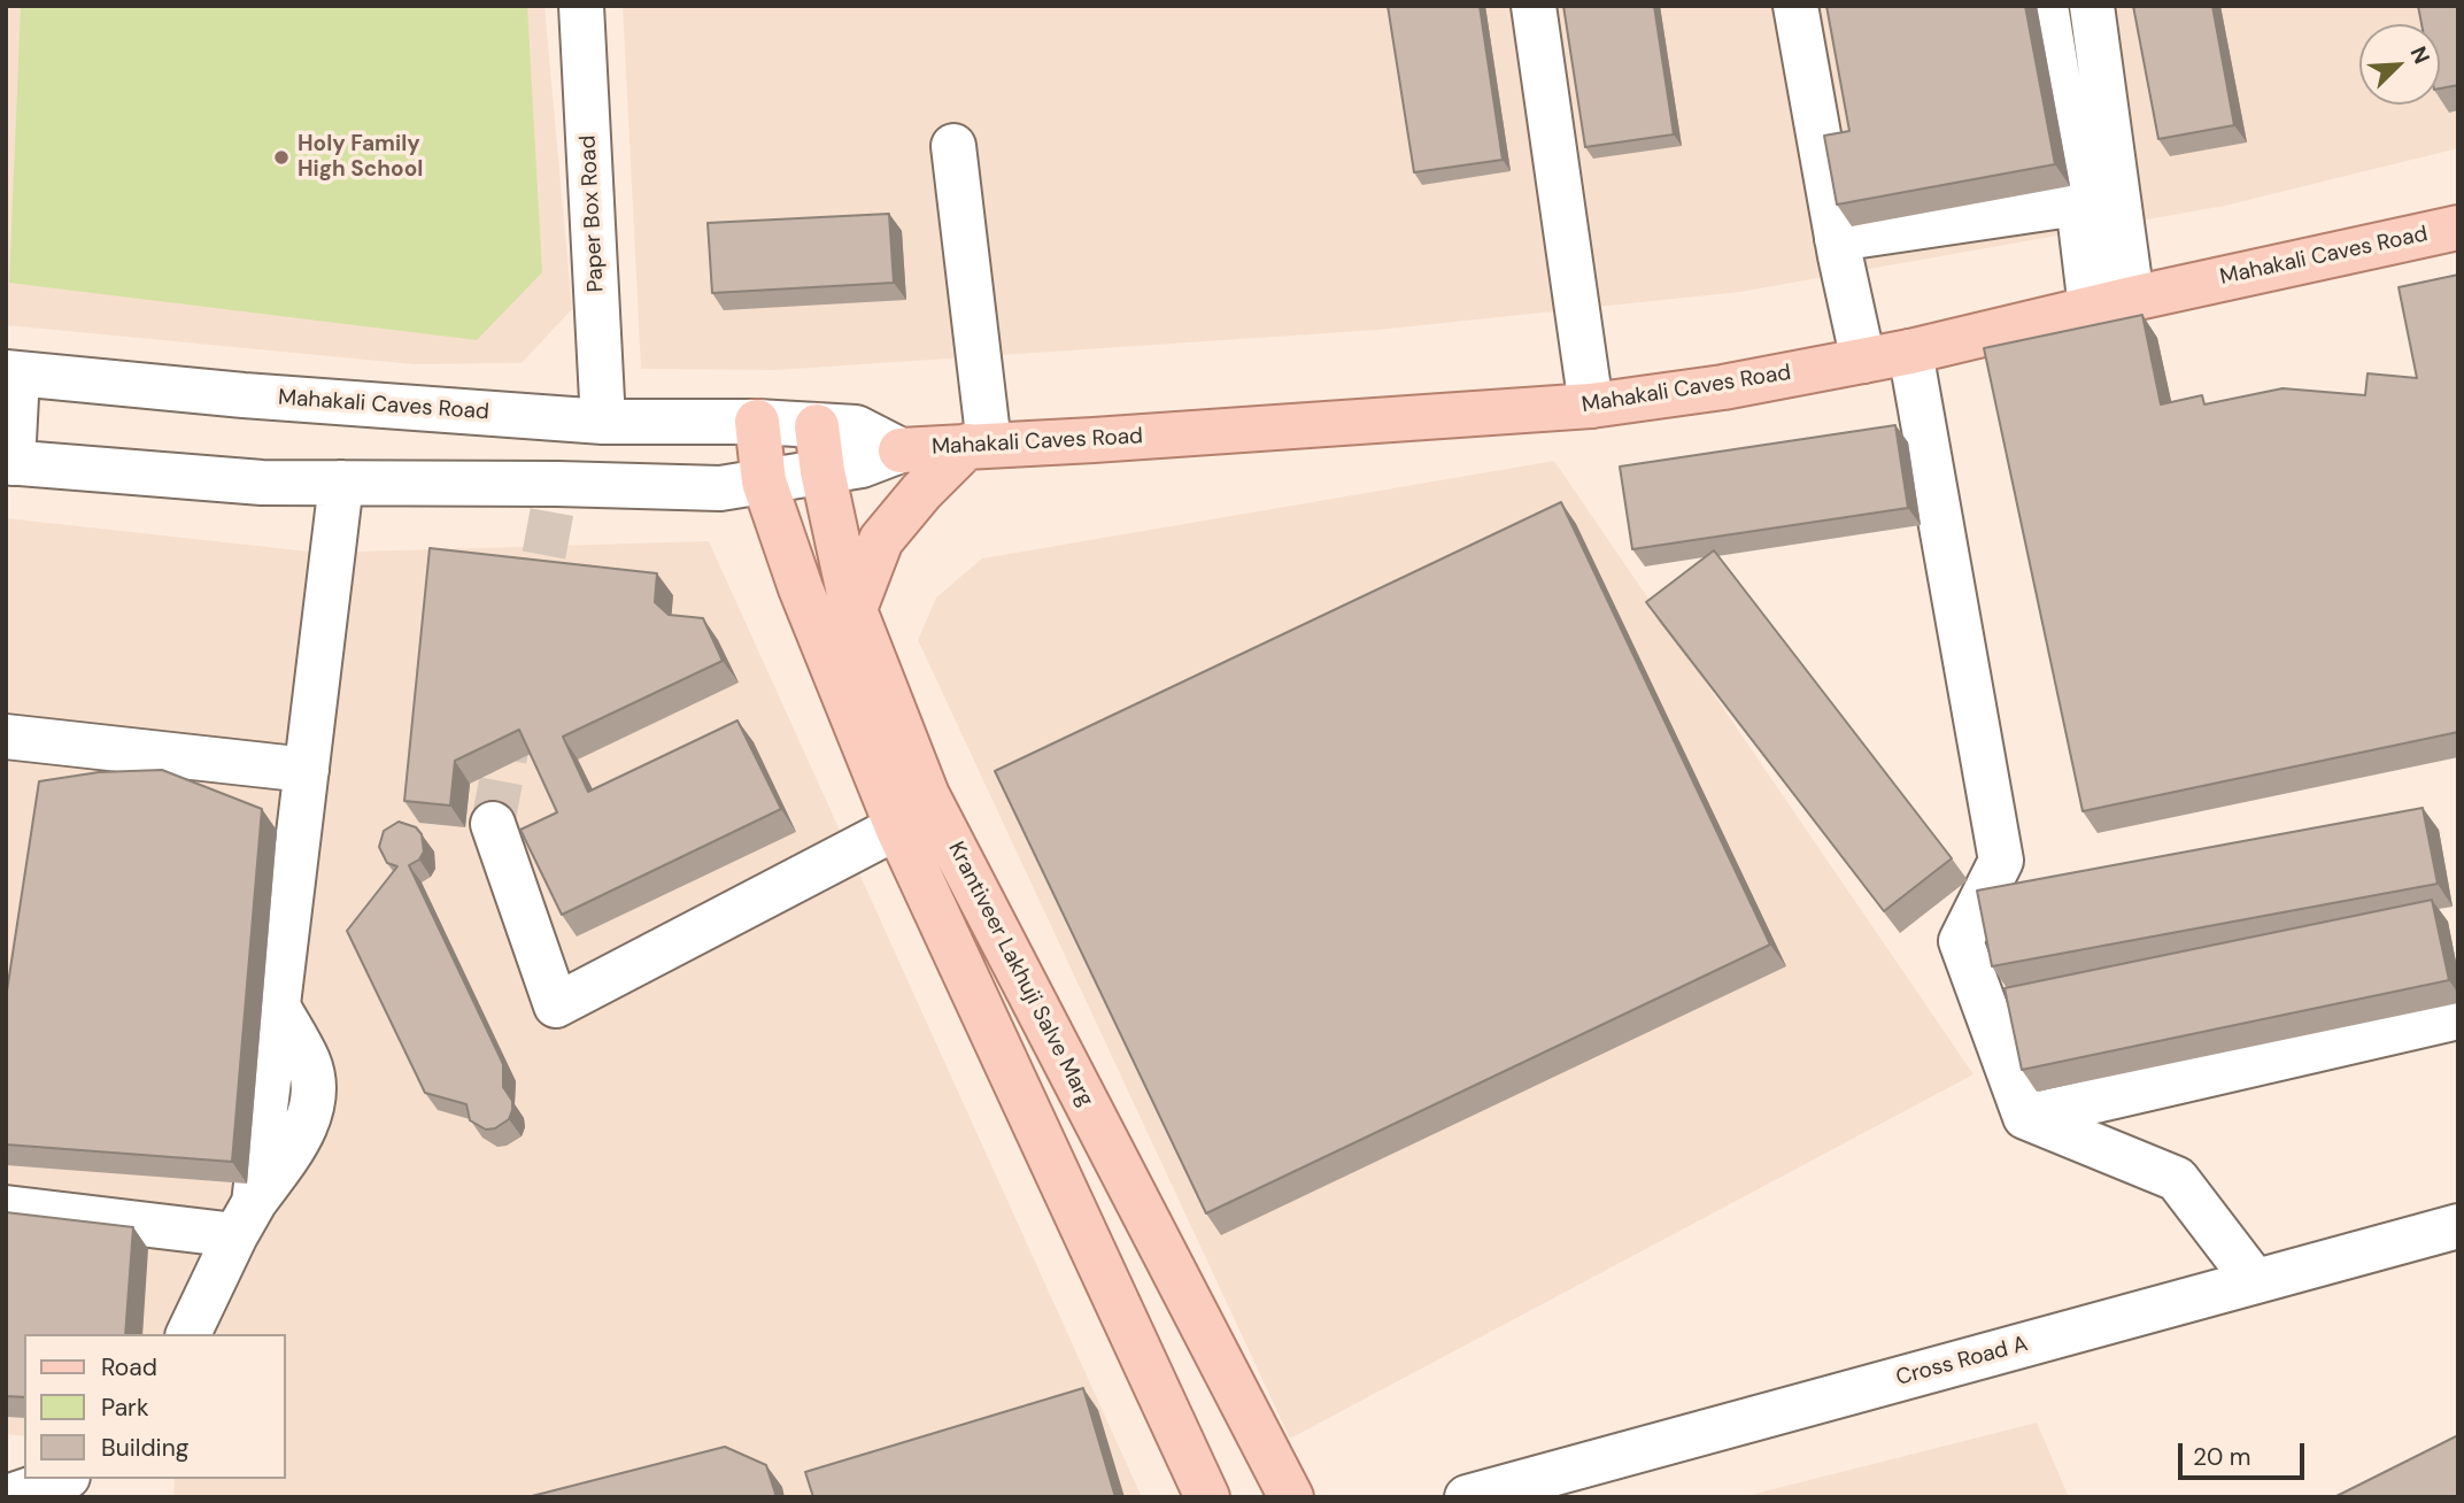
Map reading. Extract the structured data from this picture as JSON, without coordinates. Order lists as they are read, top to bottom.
{
  "streets": {
    "main road": ["Mahakali Caves Road", "Krantiveer Lakhuji Salve Marg"],
    "street": ["Paper Box Road", "Cross Road A"]
  },
  "crossings": [
    ["Paper Box Road", "Mahakali Caves Road"],
    ["Mahakali Caves Road", "Krantiveer Lakhuji Salve Marg"]
  ],
  "places": ["Holy Family High School"],
  "legend": ["Road", "Park", "Building"],
  "scale_bar": "20 m",
  "north": "top right"
}
